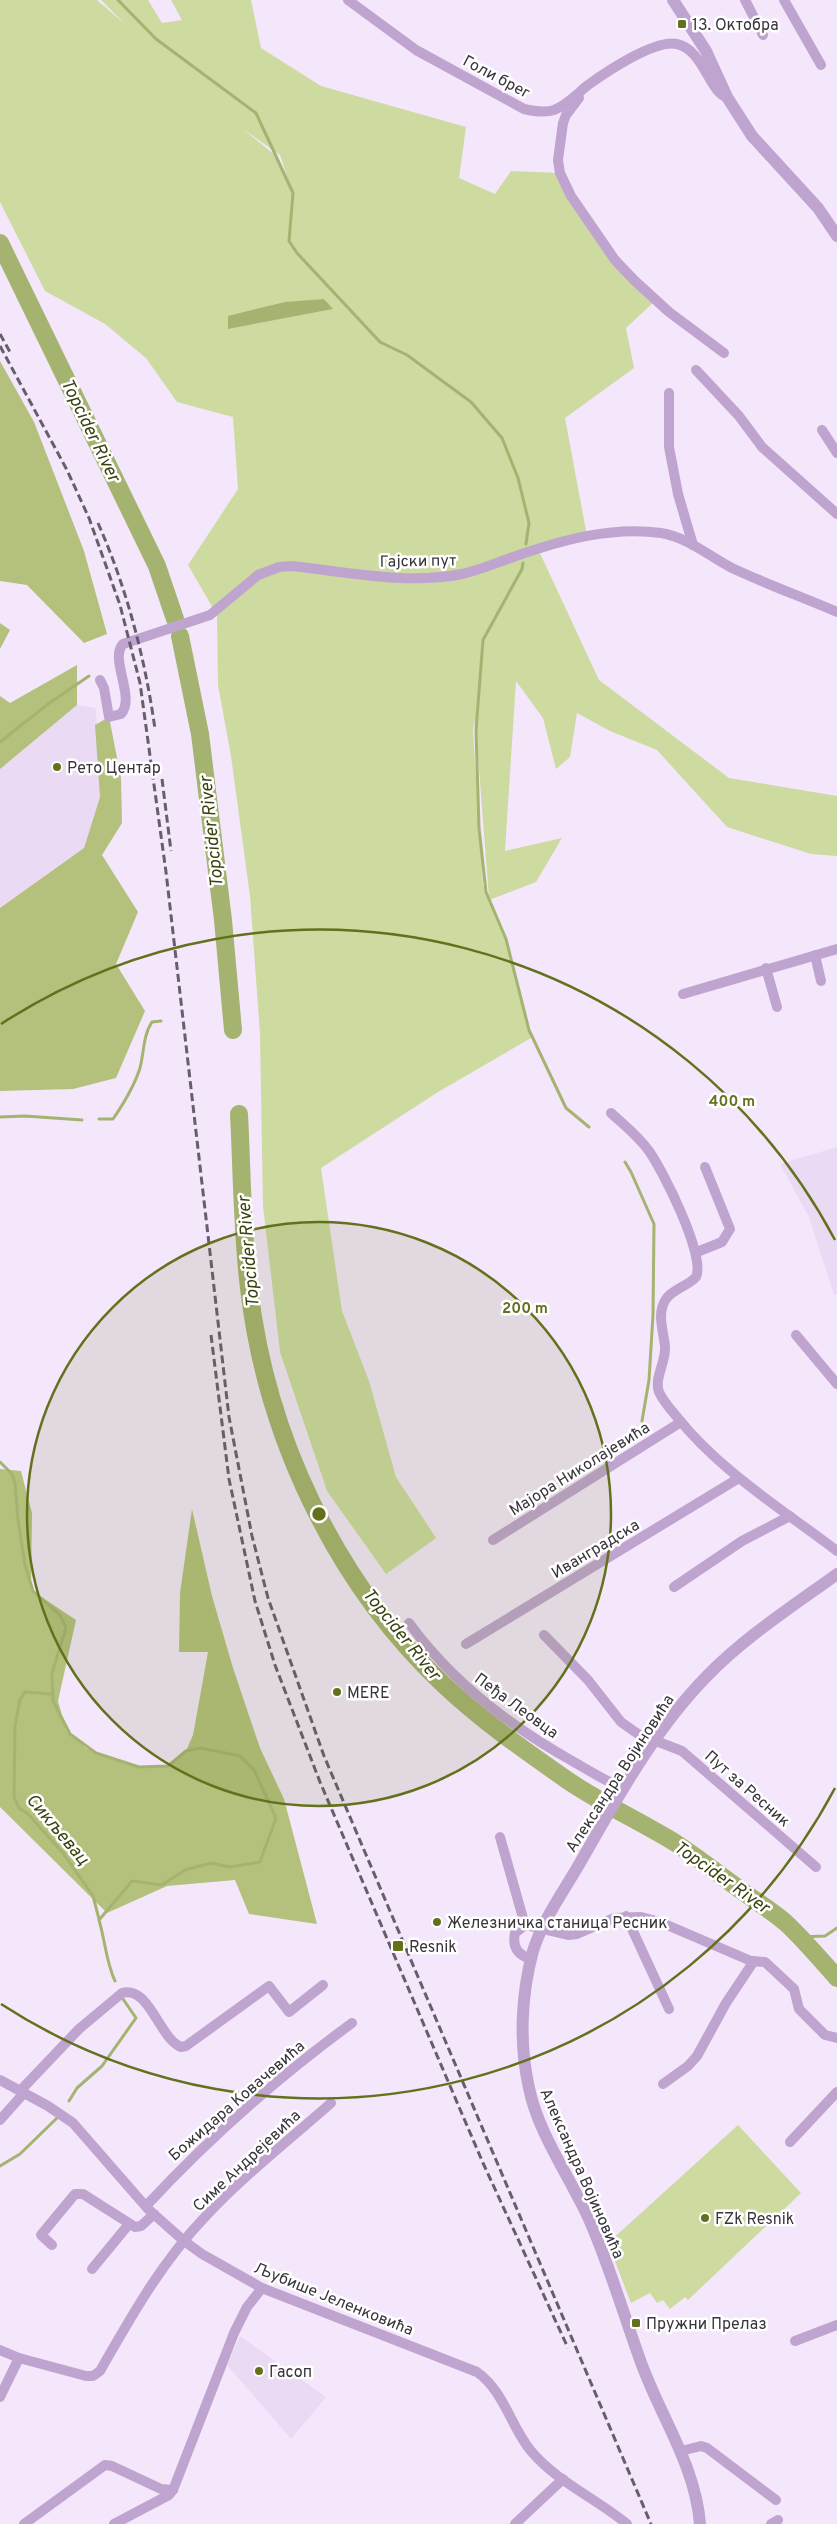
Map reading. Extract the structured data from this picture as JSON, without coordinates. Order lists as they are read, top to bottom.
{
  "streets": {
    "street": [
      "Голи брег",
      "Гајски пут",
      "Мајора Николајевића",
      "Иванградска",
      "Пеђа Леовца",
      "Александра Војиновића",
      "Пут за Ресник",
      "Божидара Ковачевића",
      "Симе Андрејевића",
      "Љубише Јеленковића"
    ]
  },
  "crossings": [
    ["Пеђа Леовца", "Александра Војиновића"],
    ["Александра Војиновића", "Пут за Ресник"],
    ["Божидара Ковачевића", "Љубише Јеленковића"],
    ["Симе Андрејевића", "Љубише Јеленковића"]
  ],
  "water": ["Topcider River", "Сикљевац"],
  "places": {
    "transit": ["13. Октобра", "Resnik", "Пружни Прелаз"],
    "other": [
      "Рето Центар",
      "MERE",
      "Железничка станица Ресник",
      "FZk Resnik",
      "Гасоп"
    ]
  },
  "rings": ["400 m", "200 m"]
}
